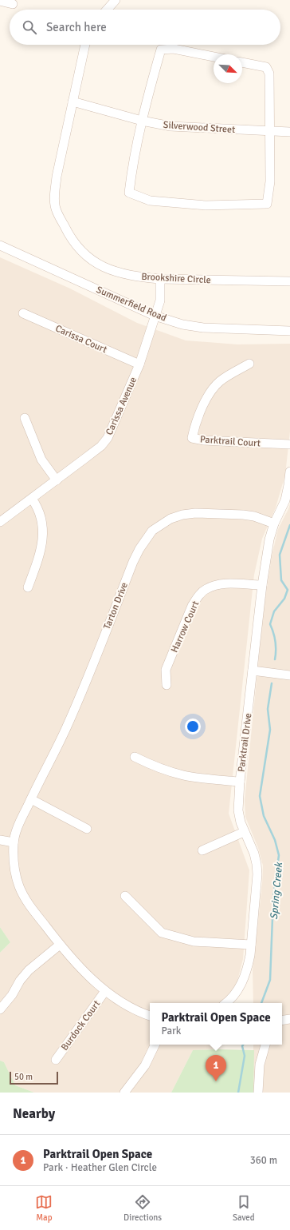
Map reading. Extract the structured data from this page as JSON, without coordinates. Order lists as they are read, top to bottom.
{
  "streets": {
    "street": [
      "Silverwood Street",
      "Brookshire Circle",
      "Summerfield Road",
      "Carissa Court",
      "Carissa Avenue",
      "Parktrail Court",
      "Tarton Drive",
      "Harrow Court",
      "Parktrail Drive",
      "Burdock Court"
    ]
  },
  "crossings": [
    ["Silverwood Street", "Brookshire Circle"],
    ["Brookshire Circle", "Carissa Avenue"],
    ["Summerfield Road", "Carissa Avenue"],
    ["Carissa Court", "Carissa Avenue"],
    ["Tarton Drive", "Parktrail Drive"],
    ["Harrow Court", "Parktrail Drive"]
  ],
  "water": ["Spring Creek"],
  "scale_bar": "50 m",
  "north": "bottom right",
  "page": {
    "search": "Search here",
    "popup": ["Parktrail Open Space", "Park"],
    "pins": "1",
    "scale": "50 m",
    "heading": "Nearby",
    "list": [
      {
        "mark": "1",
        "name": "Parktrail Open Space",
        "note": "Park · Heather Glen Circle",
        "value": "360 m"
      }
    ],
    "nav": ["Map", "Directions", "Saved"]
  }
}
